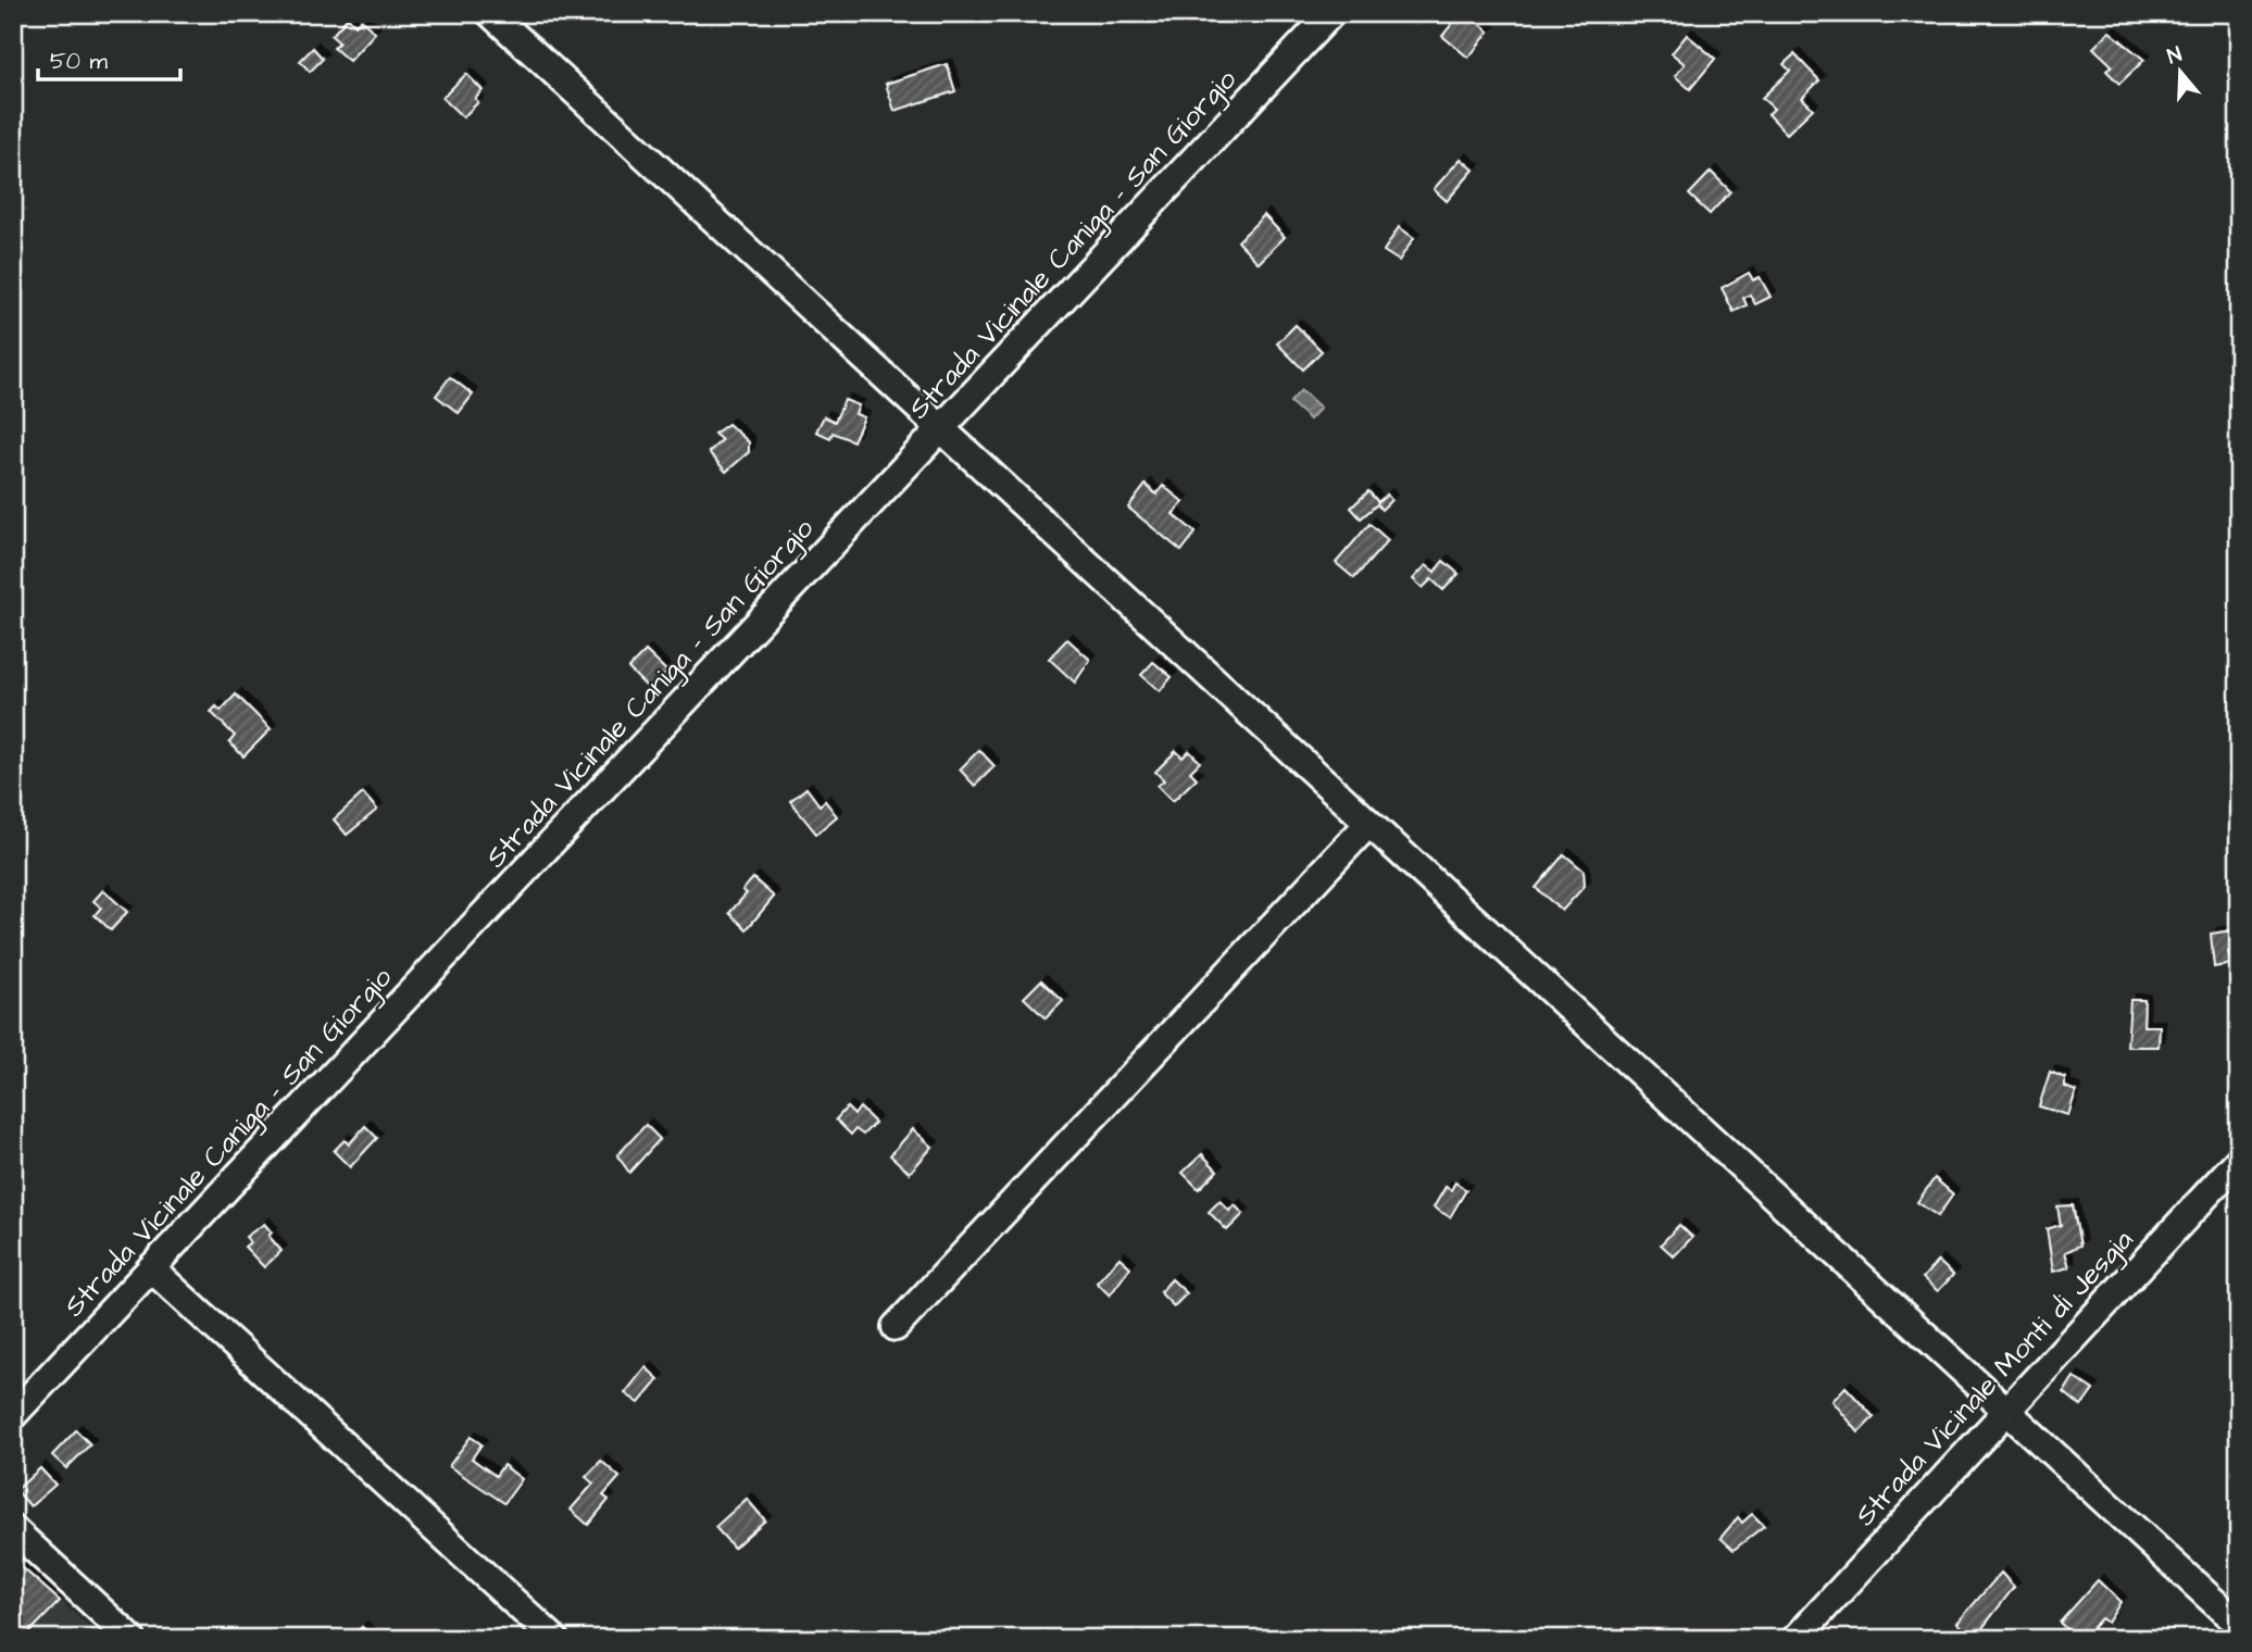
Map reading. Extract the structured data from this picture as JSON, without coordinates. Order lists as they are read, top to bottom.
{
  "streets": {
    "street": ["Strada Vicinale Caniga - San Giorgio", "Strada Vicinale Monti di Jesgia"]
  },
  "scale_bar": "50 m",
  "north": "top"
}
